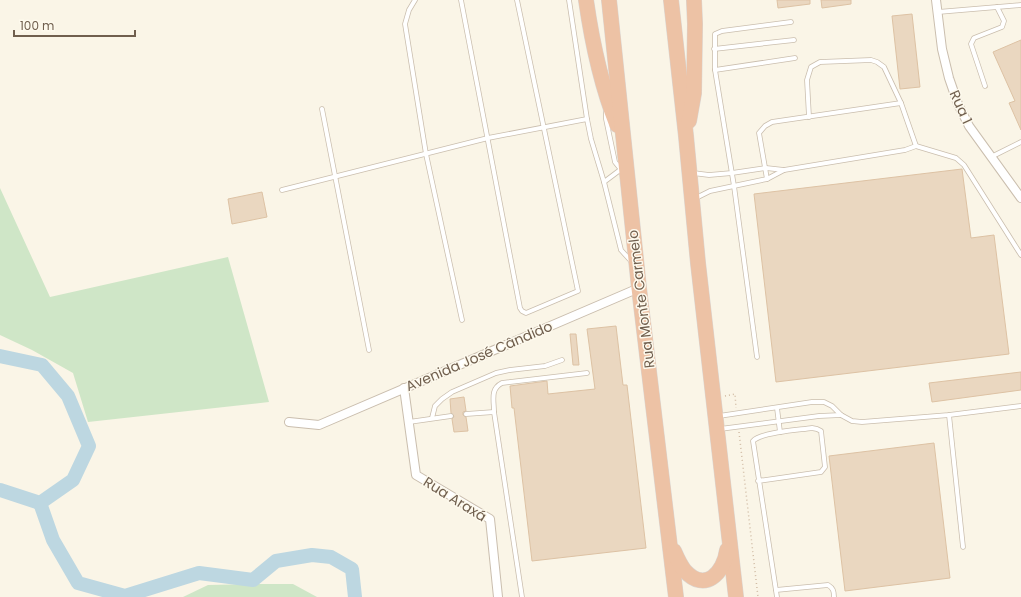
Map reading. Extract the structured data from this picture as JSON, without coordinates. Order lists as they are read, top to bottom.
{
  "streets": {
    "highway": ["Rua Monte Carmelo"],
    "street": ["Rua 1", "Avenida José Cândido", "Rua Araxá"]
  },
  "crossings": [
    ["Rua Monte Carmelo", "Avenida José Cândido"]
  ],
  "scale_bar": "100 m"
}
